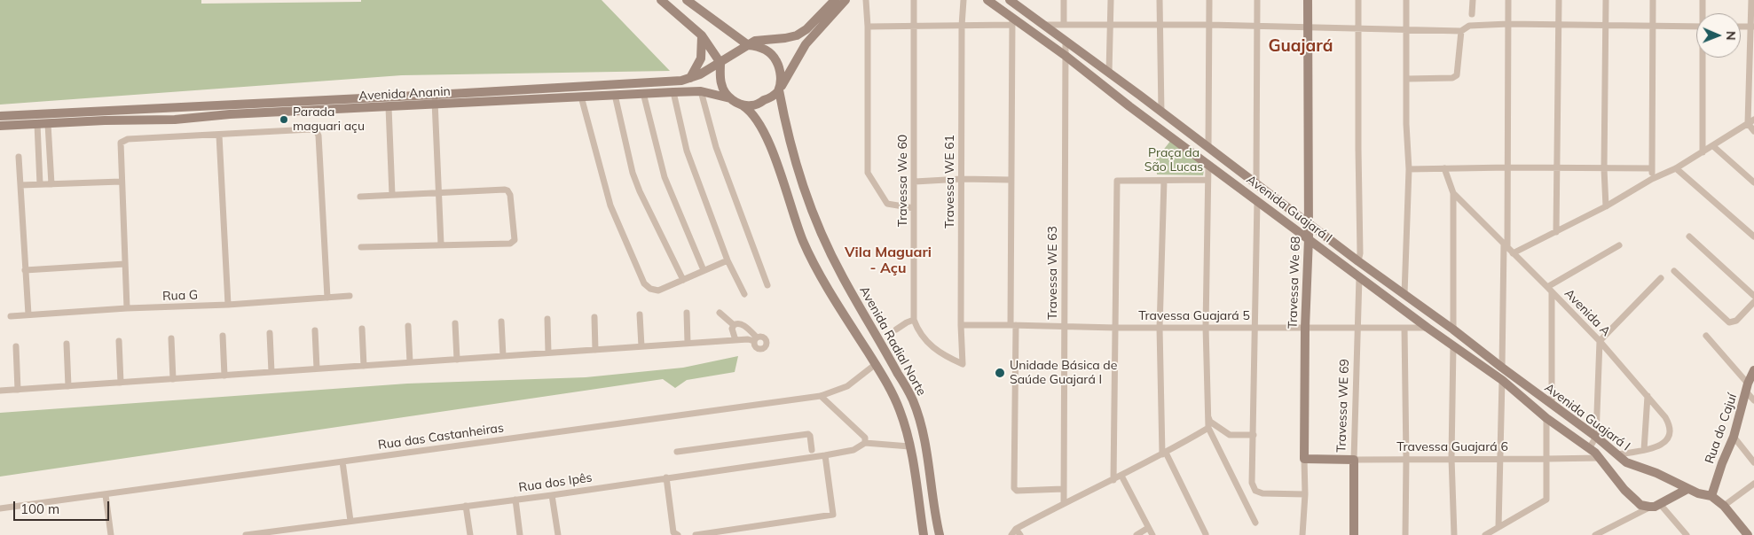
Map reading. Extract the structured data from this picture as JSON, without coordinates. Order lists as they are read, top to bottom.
{
  "streets": {
    "main road": [
      "Avenida Ananin",
      "Avenida Guajará I",
      "Travessa We 68",
      "Avenida Radial Norte",
      "Travessa WE 69",
      "Rua do Cajuí",
      "Travessa Guajará 6"
    ],
    "street": [
      "Travessa We 60",
      "Travessa WE 61",
      "Travessa WE 63",
      "Rua G",
      "Avenida A",
      "Travessa Guajará 5",
      "Rua das Castanheiras",
      "Rua dos Ipês"
    ]
  },
  "crossings": [
    ["Avenida Ananin", "Avenida Radial Norte"],
    ["Travessa We 60", "Travessa WE 61"],
    ["Travessa WE 61", "Travessa Guajará 5"],
    ["Avenida Guajará I", "Travessa WE 63"],
    ["Avenida Guajará I", "Travessa We 68"],
    ["Avenida Guajará I", "Avenida A"],
    ["Avenida Guajará I", "Travessa Guajará 5"],
    ["Avenida Guajará I", "Travessa WE 69"],
    ["Avenida Guajará I", "Rua do Cajuí"],
    ["Avenida Guajará I", "Travessa Guajará 6"],
    ["Travessa WE 63", "Travessa Guajará 5"],
    ["Travessa We 68", "Travessa Guajará 5"],
    ["Travessa We 68", "Travessa Guajará 6"],
    ["Travessa Guajará 5", "Travessa WE 69"],
    ["Avenida Radial Norte", "Rua das Castanheiras"],
    ["Travessa WE 69", "Travessa Guajará 6"]
  ],
  "districts": ["Guajará", "Vila Maguari - Açu"],
  "parks": ["Praça da São Lucas"],
  "places": ["Parada maguari açu", "Unidade Básica de Saúde Guajará I"],
  "scale_bar": "100 m",
  "north": "right"
}
